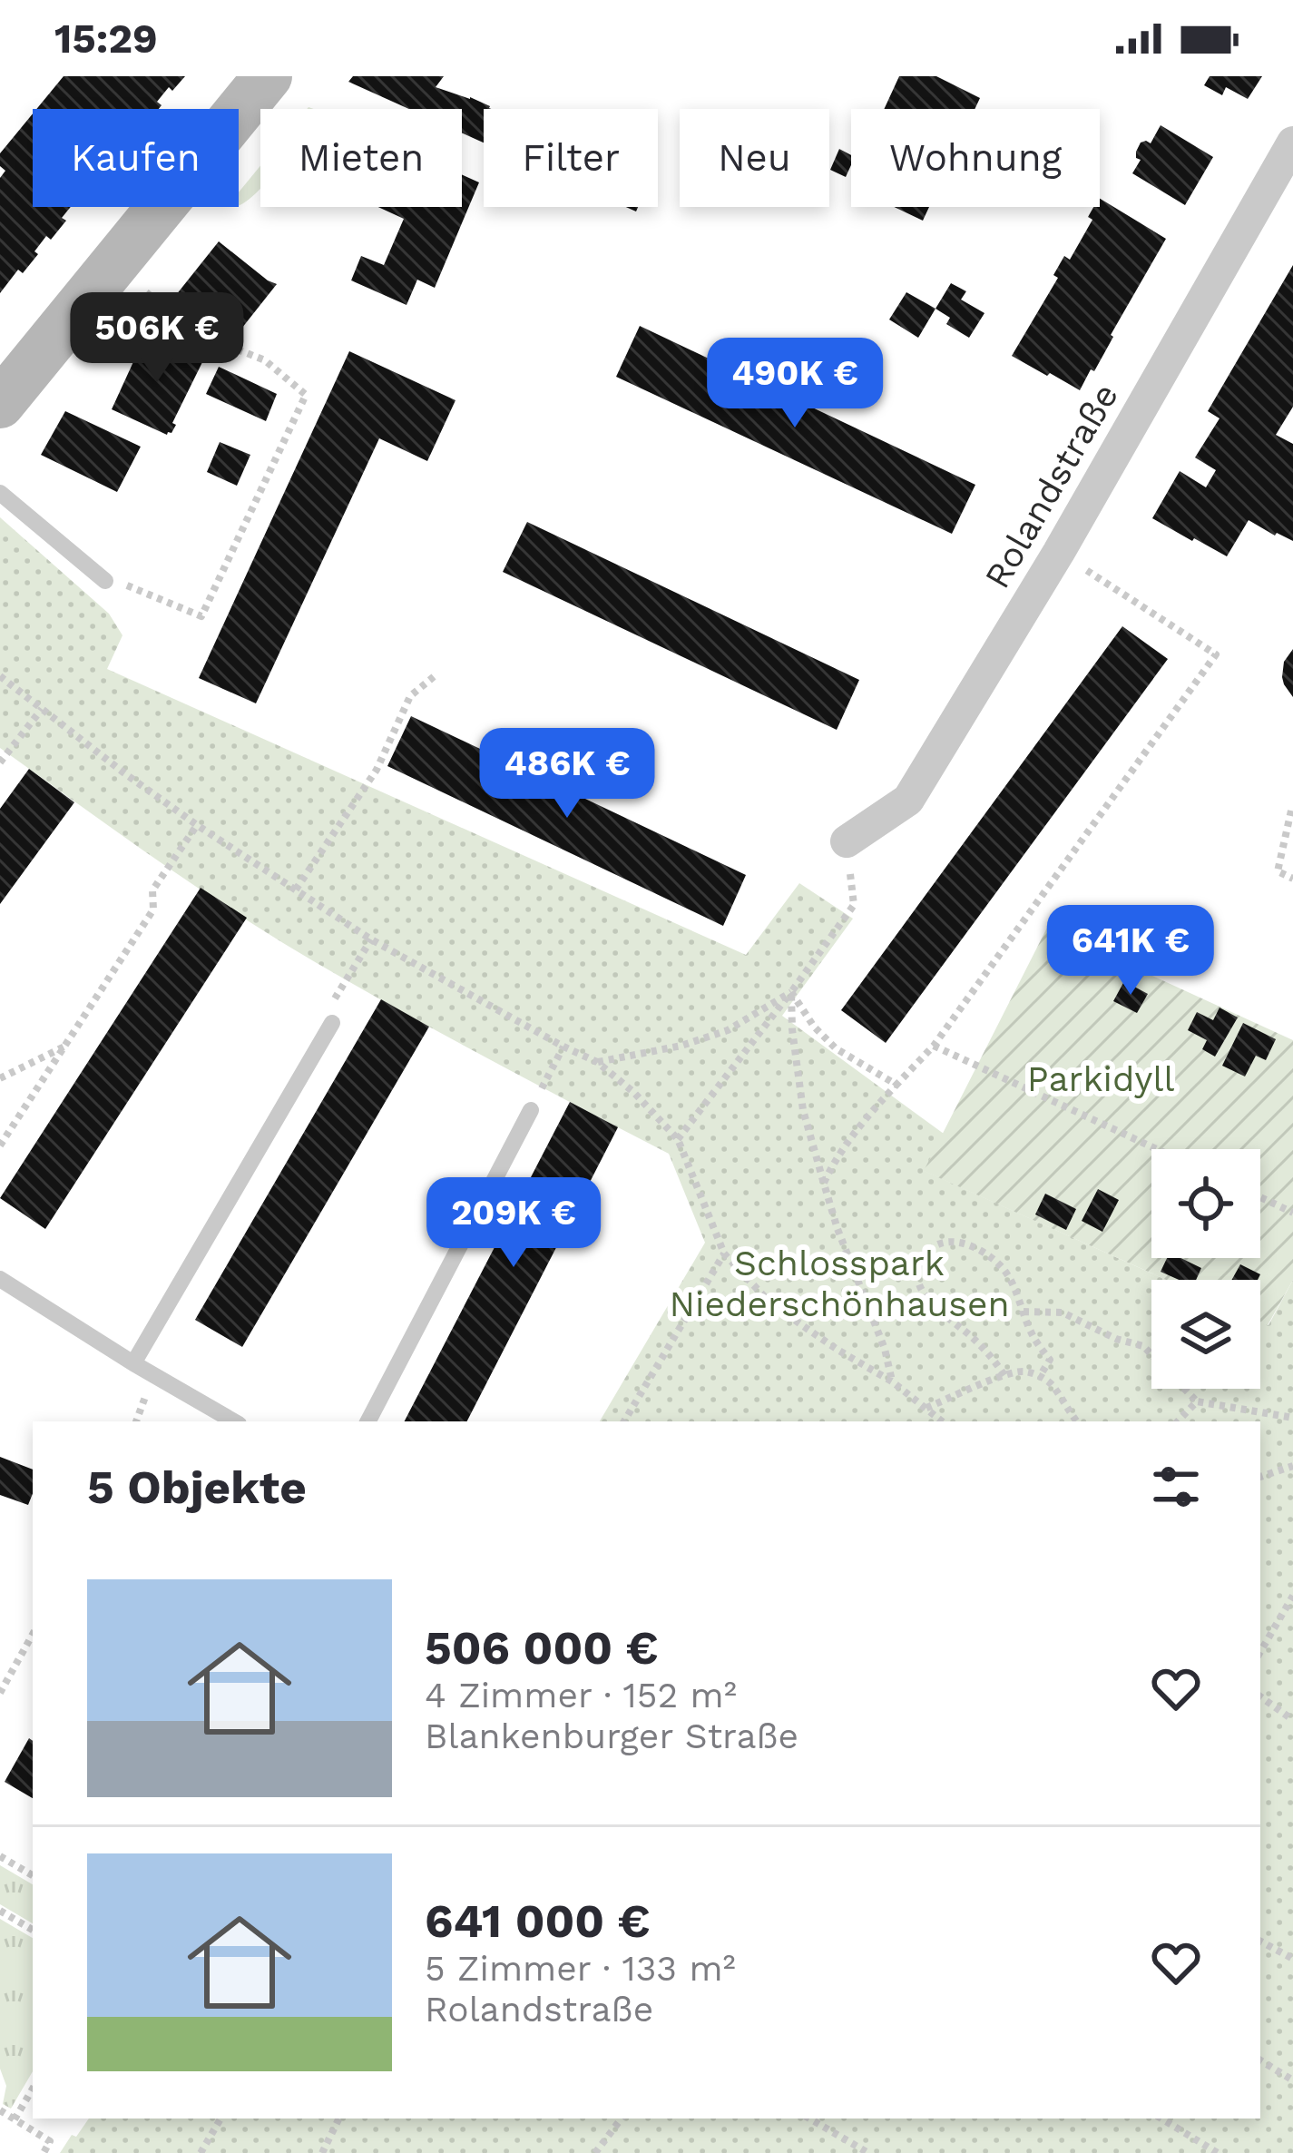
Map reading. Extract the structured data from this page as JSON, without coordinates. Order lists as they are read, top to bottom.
{
  "streets": {
    "street": ["Rolandstraße"]
  },
  "parks": ["Parkidyll", "Schlosspark Niederschönhausen"],
  "page": {
    "status": "15:29",
    "chip": [
      "Kaufen",
      "Mieten",
      "Filter",
      "Neu",
      "Wohnung"
    ],
    "price": [
      "506K €",
      "490K €",
      "486K €",
      "641K €",
      "209K €"
    ],
    "heading": "5 Objekte",
    "list": [
      {
        "name": "506 000 €",
        "note": "4 Zimmer · 152 m² · Blankenburger Straße"
      },
      {
        "name": "641 000 €",
        "note": "5 Zimmer · 133 m² · Rolandstraße"
      }
    ]
  }
}
